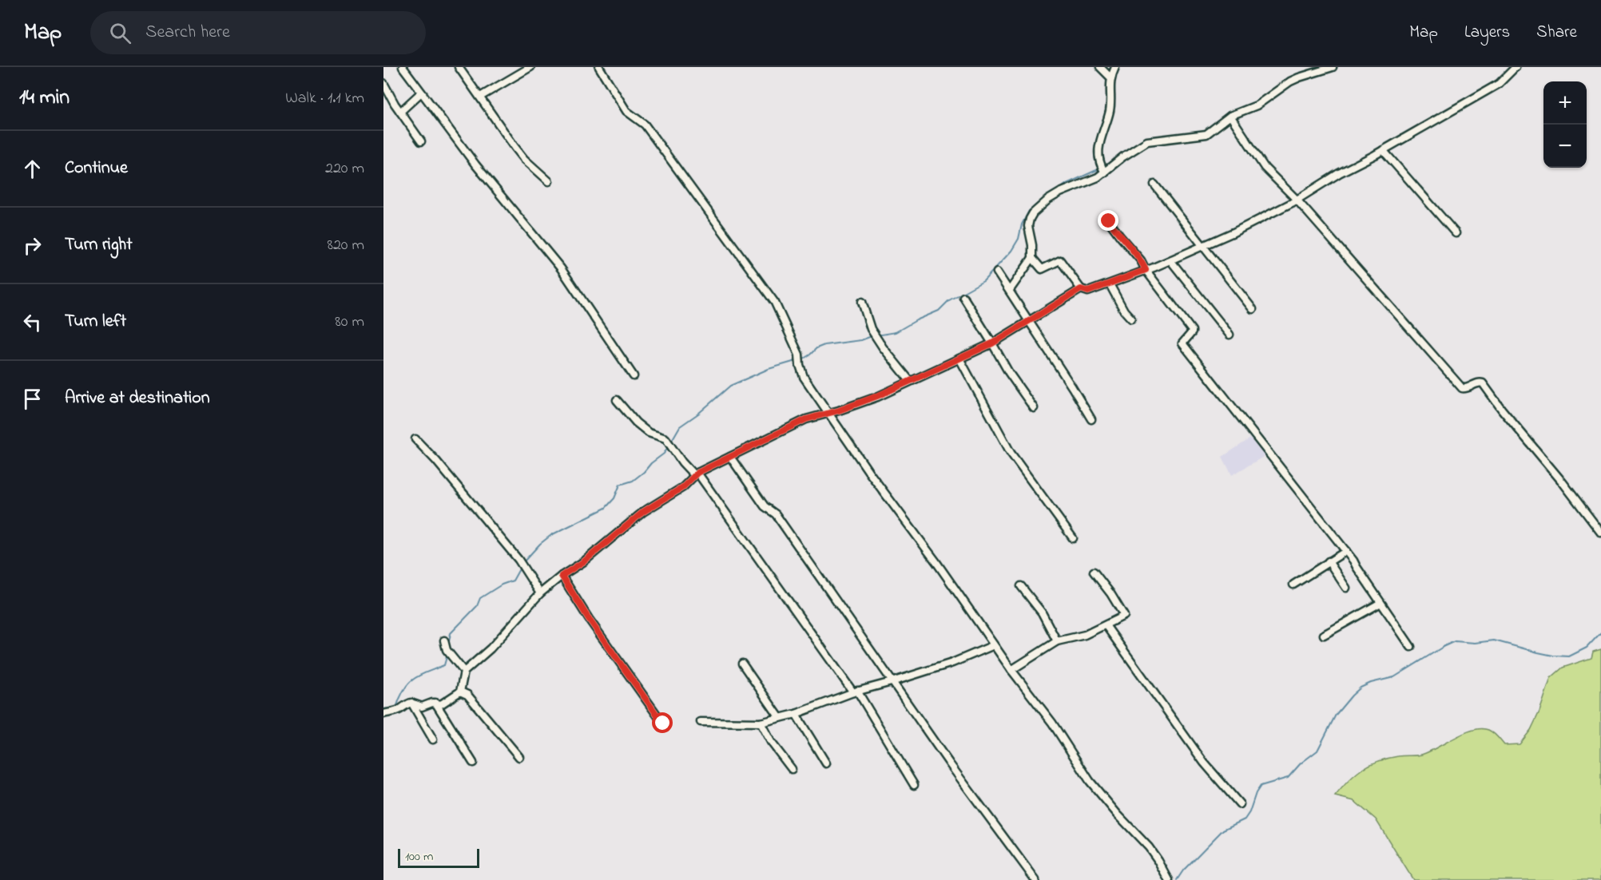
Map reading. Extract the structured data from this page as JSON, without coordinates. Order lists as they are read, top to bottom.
{
  "scale_bar": "100 m",
  "page": {
    "header": "Map",
    "search": "Search here",
    "nav": ["Map", "Layers", "Share"],
    "heading": ["14 min", "Walk · 1.1 km"],
    "map_buttons": ["+", "−"],
    "list": [
      ["Continue", "220 m"],
      ["Turn right", "820 m"],
      ["Turn left", "80 m"],
      "Arrive at destination"
    ],
    "scale": "100 m"
  }
}
